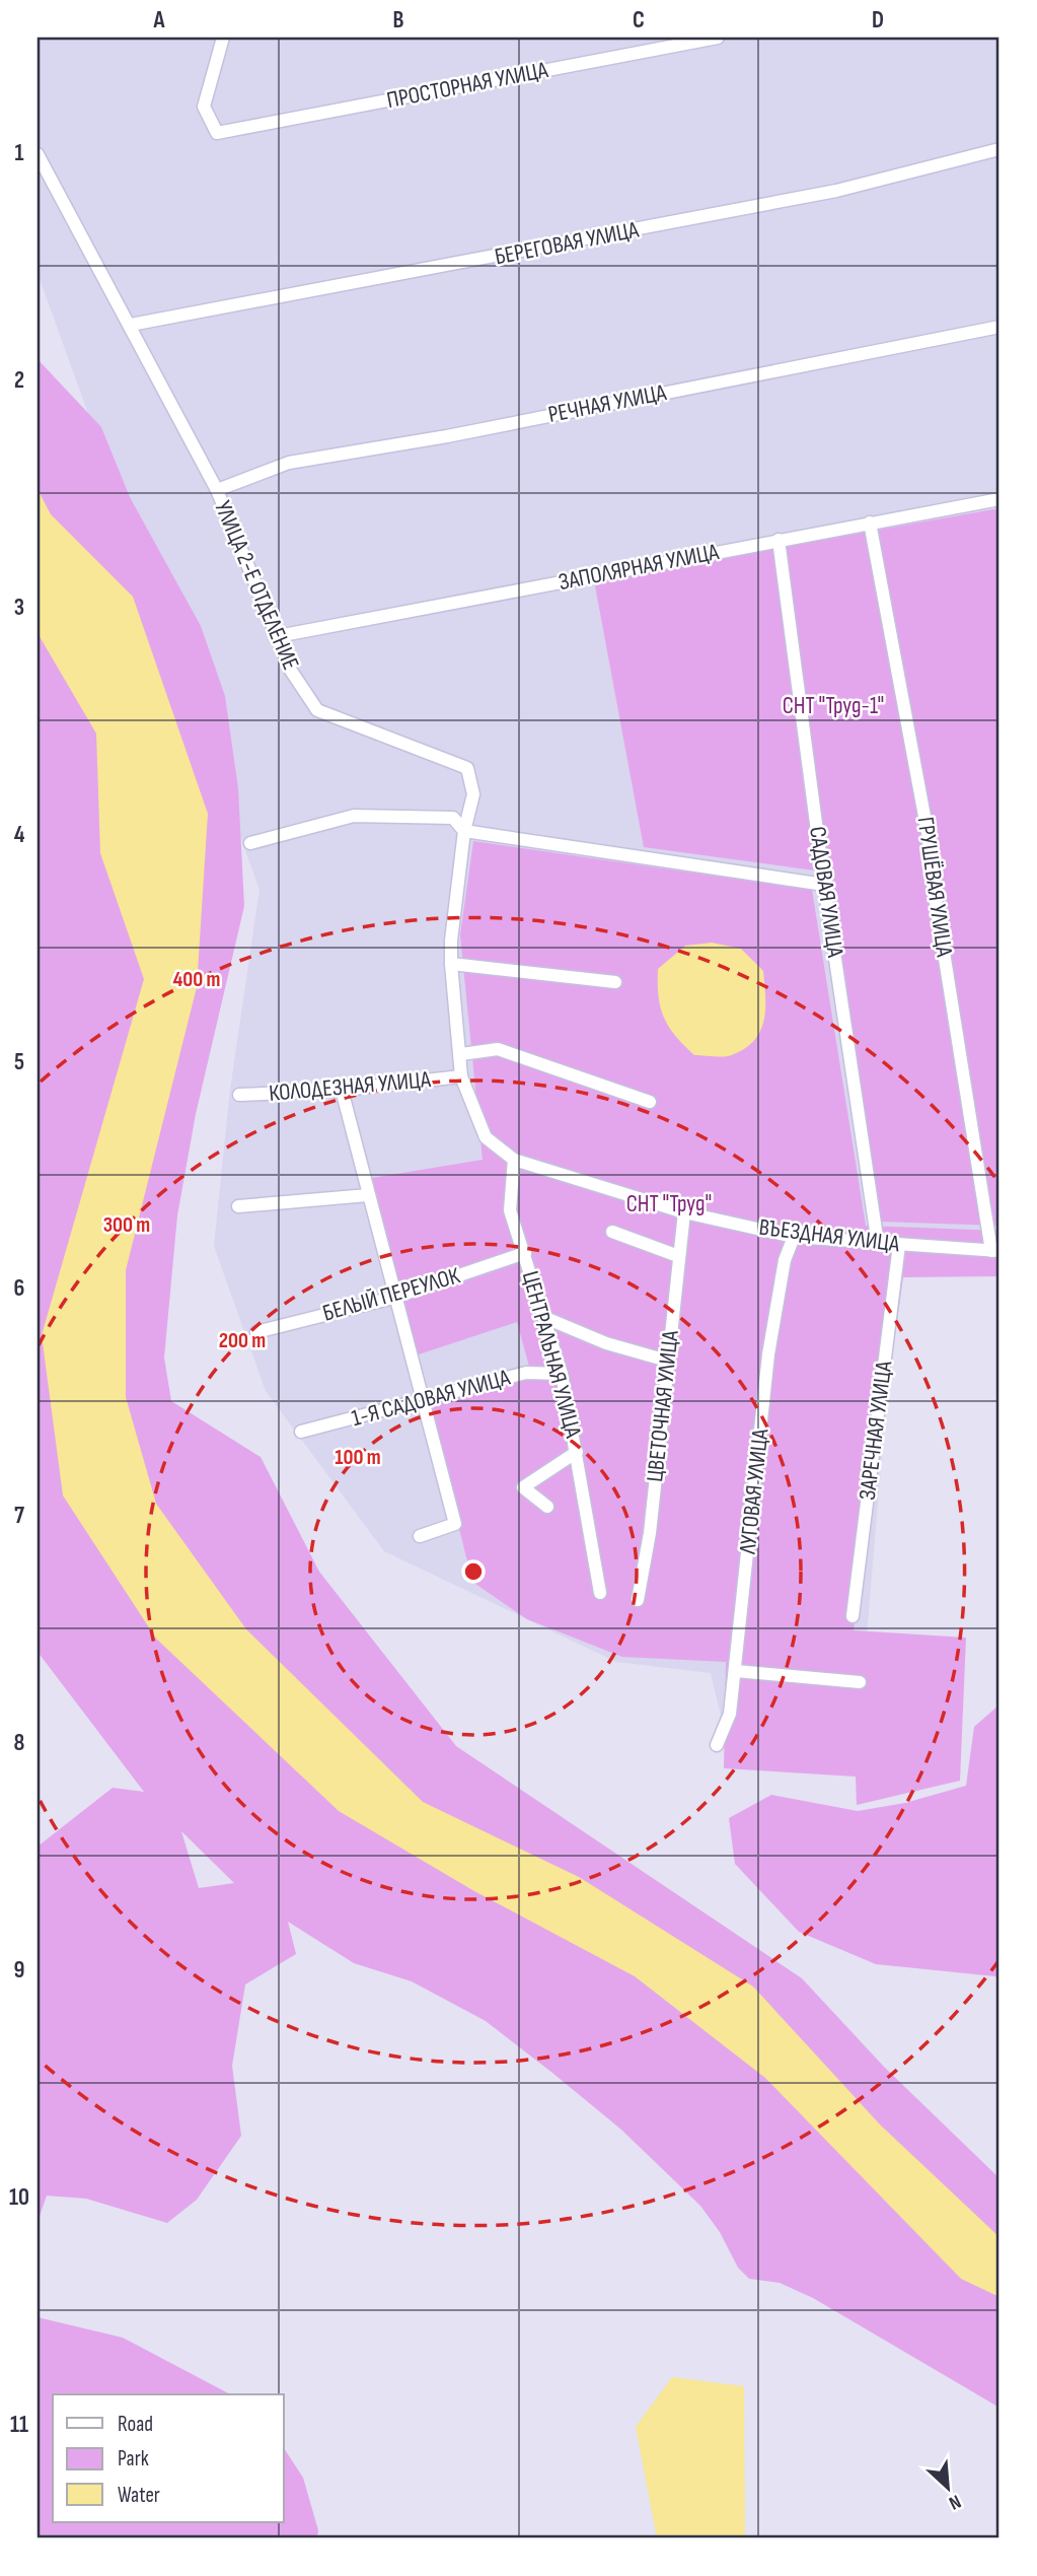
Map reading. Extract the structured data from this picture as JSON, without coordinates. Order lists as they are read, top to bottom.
{
  "streets": {
    "street": [
      "ПРОСТОРНАЯ УЛИЦА",
      "БЕРЕГОВАЯ УЛИЦА",
      "РЕЧНАЯ УЛИЦА",
      "ЗАПОЛЯРНАЯ УЛИЦА",
      "УЛИЦА 2-Е ОТДЕЛЕНИЕ",
      "ГРУШЁВАЯ УЛИЦА",
      "САДОВАЯ УЛИЦА",
      "КОЛОДЕЗНАЯ УЛИЦА",
      "ВЪЕЗДНАЯ УЛИЦА",
      "БЕЛЫЙ ПЕРЕУЛОК",
      "ЦЕНТРАЛЬНАЯ УЛИЦА",
      "1-Я САДОВАЯ УЛИЦА",
      "ЦВЕТОЧНАЯ УЛИЦА",
      "ЗАРЕЧНАЯ УЛИЦА",
      "ЛУГОВАЯ УЛИЦА"
    ]
  },
  "crossings": [
    ["БЕРЕГОВАЯ УЛИЦА", "УЛИЦА 2-Е ОТДЕЛЕНИЕ"],
    ["РЕЧНАЯ УЛИЦА", "УЛИЦА 2-Е ОТДЕЛЕНИЕ"],
    ["ЗАПОЛЯРНАЯ УЛИЦА", "УЛИЦА 2-Е ОТДЕЛЕНИЕ"],
    ["ЗАПОЛЯРНАЯ УЛИЦА", "ГРУШЁВАЯ УЛИЦА"],
    ["ЗАПОЛЯРНАЯ УЛИЦА", "САДОВАЯ УЛИЦА"],
    ["УЛИЦА 2-Е ОТДЕЛЕНИЕ", "КОЛОДЕЗНАЯ УЛИЦА"],
    ["УЛИЦА 2-Е ОТДЕЛЕНИЕ", "ВЪЕЗДНАЯ УЛИЦА"],
    ["ГРУШЁВАЯ УЛИЦА", "ВЪЕЗДНАЯ УЛИЦА"],
    ["САДОВАЯ УЛИЦА", "ВЪЕЗДНАЯ УЛИЦА"],
    ["КОЛОДЕЗНАЯ УЛИЦА", "ВЪЕЗДНАЯ УЛИЦА"],
    ["ВЪЕЗДНАЯ УЛИЦА", "ЦЕНТРАЛЬНАЯ УЛИЦА"],
    ["ВЪЕЗДНАЯ УЛИЦА", "ЦВЕТОЧНАЯ УЛИЦА"],
    ["ВЪЕЗДНАЯ УЛИЦА", "ЗАРЕЧНАЯ УЛИЦА"],
    ["ВЪЕЗДНАЯ УЛИЦА", "ЛУГОВАЯ УЛИЦА"],
    ["БЕЛЫЙ ПЕРЕУЛОК", "ЦЕНТРАЛЬНАЯ УЛИЦА"],
    ["ЦЕНТРАЛЬНАЯ УЛИЦА", "1-Я САДОВАЯ УЛИЦА"]
  ],
  "parks": ["СНТ \"Труд-1\"", "СНТ \"Труд\""],
  "legend": ["Road", "Park", "Water"],
  "north": "bottom right",
  "grid": {
    "columns": [
      "A",
      "B",
      "C",
      "D"
    ],
    "rows": [
      "1",
      "2",
      "3",
      "4",
      "5",
      "6",
      "7",
      "8",
      "9",
      "10",
      "11"
    ]
  },
  "rings": [
    "400 m",
    "300 m",
    "200 m",
    "100 m"
  ]
}
